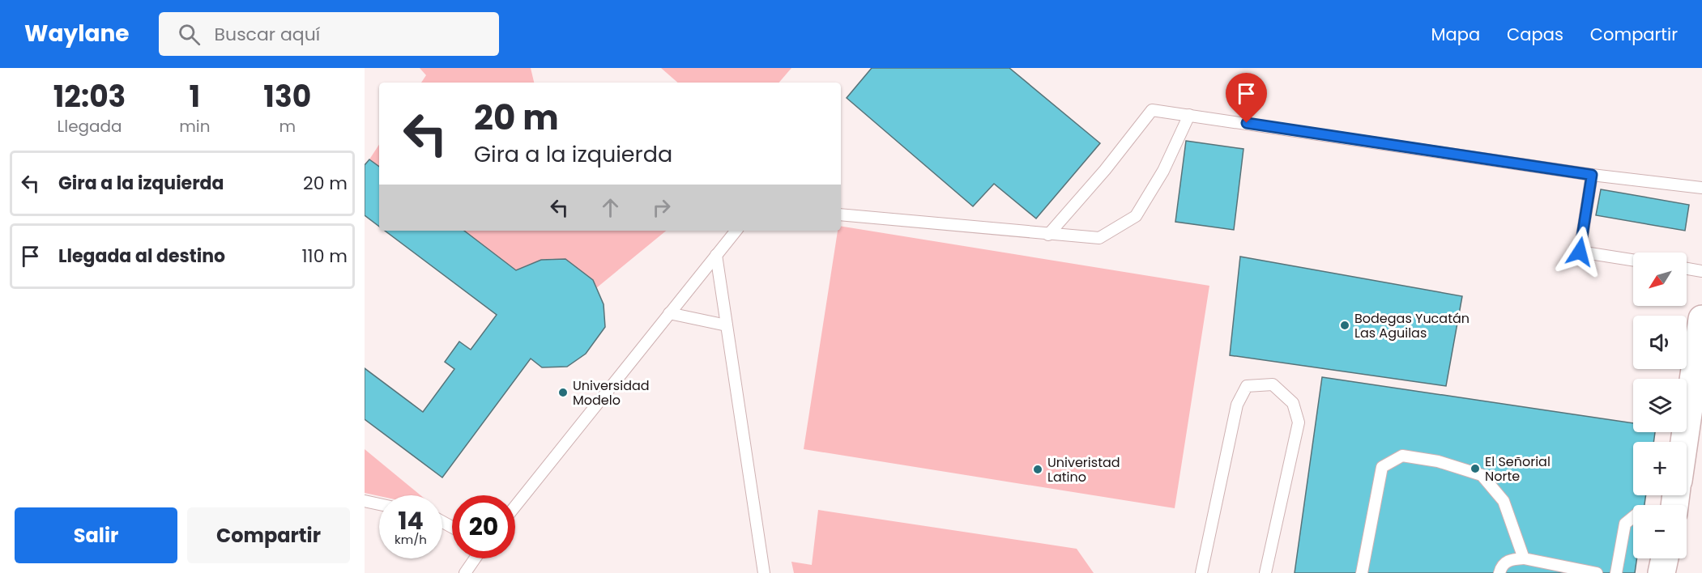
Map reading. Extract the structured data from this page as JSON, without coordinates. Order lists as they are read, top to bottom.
{
  "places": [
    "Bodegas Yucatán Las Aguilas",
    "Universidad Modelo",
    "El Señorial Norte",
    "Univeristad Latino"
  ],
  "north": "bottom left",
  "page": {
    "header": "Waylane",
    "search": "Buscar aquí",
    "nav": ["Mapa", "Capas", "Compartir"],
    "eta": [
      "12:03",
      "Llegada",
      "1",
      "min",
      "130",
      "m"
    ],
    "turn": ["20 m", "Gira a la izquierda"],
    "list": [
      {
        "name": "Gira a la izquierda",
        "value": "20 m"
      },
      {
        "name": "Llegada al destino",
        "value": "110 m"
      }
    ],
    "map_buttons": ["+", "−"],
    "speed": "14 km/h",
    "limit": "20",
    "buttons": ["Salir", "Compartir"]
  }
}
